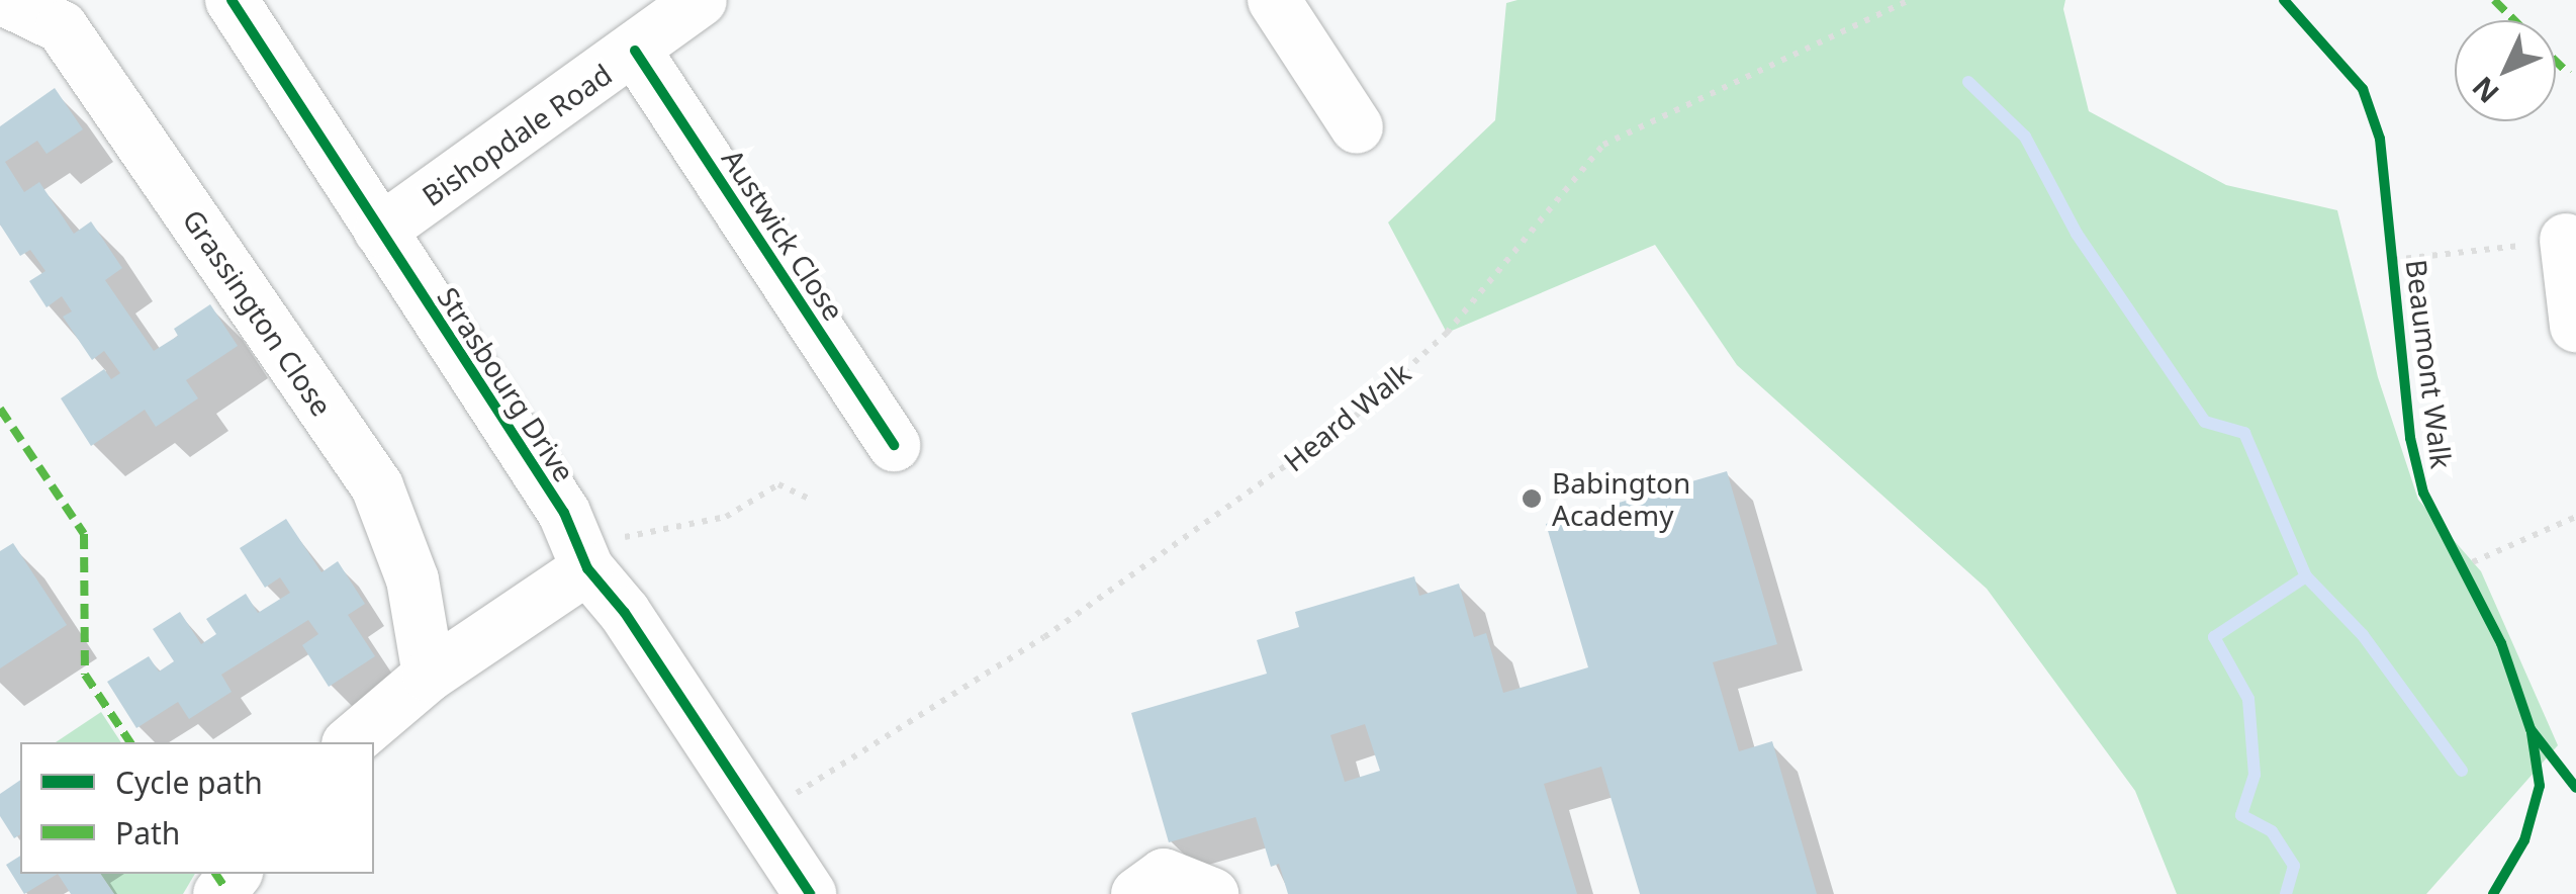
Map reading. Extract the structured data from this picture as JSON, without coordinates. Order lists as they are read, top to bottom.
{
  "streets": {
    "street": [
      "Bishopdale Road",
      "Austwick Close",
      "Grassington Close",
      "Strasbourg Drive"
    ],
    "path": ["Heard Walk"],
    "cycle path": ["Beaumont Walk"]
  },
  "crossings": [
    ["Bishopdale Road", "Austwick Close"],
    ["Bishopdale Road", "Strasbourg Drive"],
    ["Strasbourg Drive", "Heard Walk"]
  ],
  "places": ["Babington Academy"],
  "legend": ["Cycle path", "Path"],
  "north": "bottom left"
}
